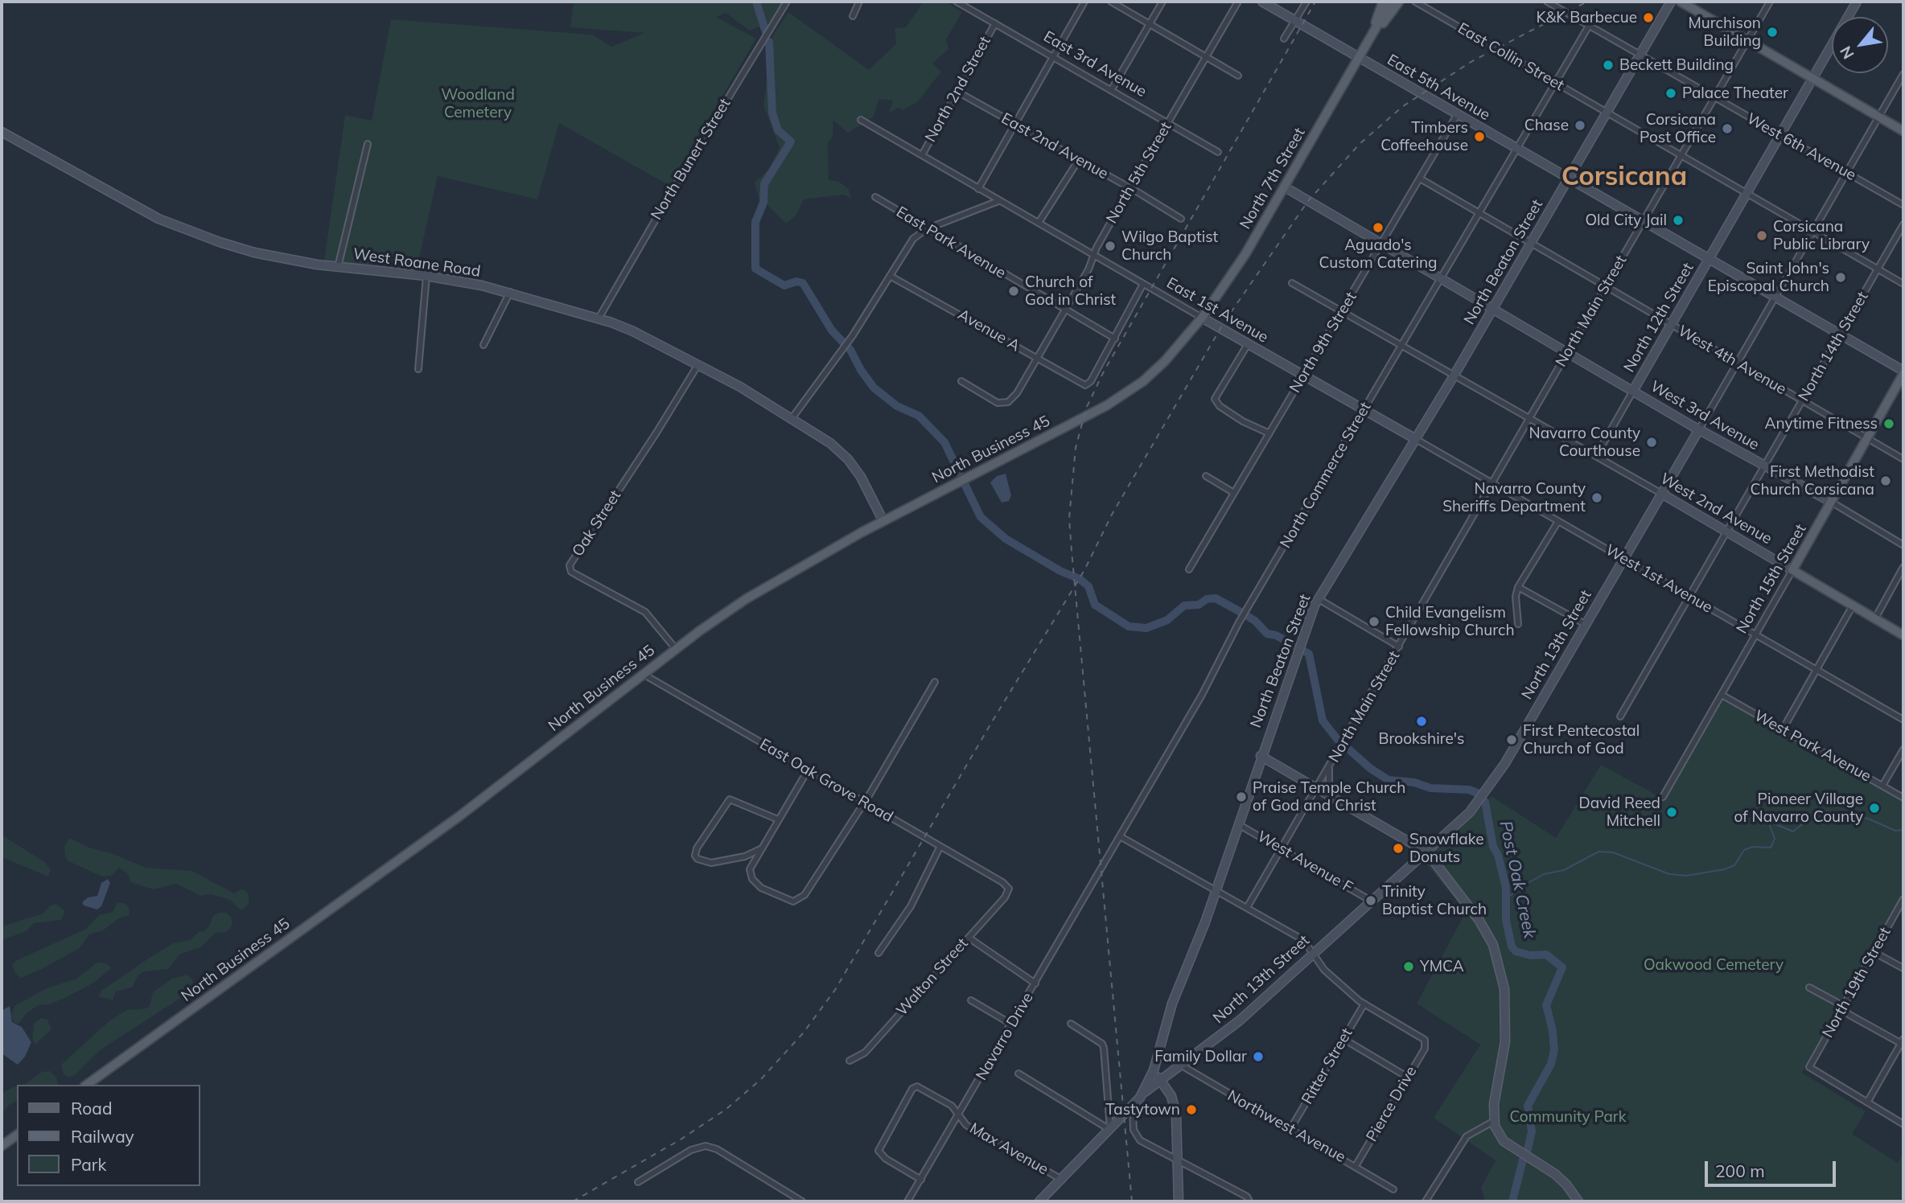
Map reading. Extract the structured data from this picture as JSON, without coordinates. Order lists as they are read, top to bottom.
{
  "streets": {
    "main road": [
      "North 7th Street",
      "North Business 45",
      "West 2nd Avenue",
      "North 15th Street"
    ],
    "street": [
      "East Collin Street",
      "East 3rd Avenue",
      "East 5th Avenue",
      "North 2nd Street",
      "East 2nd Avenue",
      "West 6th Avenue",
      "North Bunert Street",
      "North 5th Street",
      "East Park Avenue",
      "North Beaton Street",
      "West Roane Road",
      "East 1st Avenue",
      "North Main Street",
      "North 12th Street",
      "Avenue A",
      "North 9th Street",
      "North 14th Street",
      "West 4th Avenue",
      "West 3rd Avenue",
      "North Commerce Street",
      "Oak Street",
      "West 1st Avenue",
      "North 13th Street",
      "West Park Avenue",
      "East Oak Grove Road",
      "West Avenue F",
      "Walton Street",
      "North 19th Street",
      "Navarro Drive",
      "Ritter Street",
      "Pierce Drive",
      "Northwest Avenue",
      "Max Avenue"
    ]
  },
  "crossings": [
    ["East Collin Street", "North Beaton Street"],
    ["East Collin Street", "North Main Street"],
    ["East Collin Street", "North 12th Street"],
    ["East Collin Street", "North 14th Street"],
    ["East Collin Street", "North Commerce Street"],
    ["East Collin Street", "North 13th Street"],
    ["East 3rd Avenue", "North 2nd Street"],
    ["East 3rd Avenue", "North 5th Street"],
    ["East 5th Avenue", "North 7th Street"],
    ["East 5th Avenue", "North Beaton Street"],
    ["East 5th Avenue", "North Main Street"],
    ["East 5th Avenue", "North 12th Street"],
    ["East 5th Avenue", "North 9th Street"],
    ["East 5th Avenue", "North 14th Street"],
    ["East 5th Avenue", "North Commerce Street"],
    ["East 5th Avenue", "North 15th Street"],
    ["East 5th Avenue", "North 13th Street"],
    ["North 2nd Street", "East 2nd Avenue"],
    ["North 2nd Street", "East 1st Avenue"],
    ["East 2nd Avenue", "North 5th Street"],
    ["West 6th Avenue", "North Beaton Street"],
    ["West 6th Avenue", "North Main Street"],
    ["West 6th Avenue", "North 12th Street"],
    ["West 6th Avenue", "North Commerce Street"],
    ["West 6th Avenue", "North 13th Street"],
    ["North Bunert Street", "West Roane Road"],
    ["North 5th Street", "East Park Avenue"],
    ["North 5th Street", "East 1st Avenue"],
    ["North 5th Street", "Avenue A"],
    ["North 7th Street", "East 1st Avenue"],
    ["North 7th Street", "North Business 45"],
    ["East Park Avenue", "Avenue A"],
    ["North Beaton Street", "East 1st Avenue"],
    ["North Beaton Street", "West 4th Avenue"],
    ["North Beaton Street", "West 3rd Avenue"],
    ["North Beaton Street", "West 2nd Avenue"],
    ["North Beaton Street", "West 1st Avenue"],
    ["North Beaton Street", "North 13th Street"],
    ["North Beaton Street", "West Avenue F"],
    ["North Beaton Street", "Max Avenue"],
    ["West Roane Road", "North Business 45"],
    ["West Roane Road", "Oak Street"],
    ["East 1st Avenue", "North 9th Street"],
    ["East 1st Avenue", "North Commerce Street"],
    ["East 1st Avenue", "West 1st Avenue"],
    ["North Main Street", "West 4th Avenue"],
    ["North Main Street", "West 3rd Avenue"],
    ["North Main Street", "West 2nd Avenue"],
    ["North Main Street", "West 1st Avenue"],
    ["North Main Street", "West Avenue F"],
    ["North 12th Street", "West 4th Avenue"],
    ["North 12th Street", "West 3rd Avenue"],
    ["North 12th Street", "West 2nd Avenue"],
    ["North 9th Street", "West 4th Avenue"],
    ["North 14th Street", "West 4th Avenue"],
    ["North 14th Street", "West 3rd Avenue"],
    ["North 14th Street", "West 2nd Avenue"],
    ["North 14th Street", "West 1st Avenue"],
    ["West 4th Avenue", "North Commerce Street"],
    ["West 4th Avenue", "North 15th Street"],
    ["West 4th Avenue", "North 13th Street"],
    ["West 3rd Avenue", "North 15th Street"],
    ["West 3rd Avenue", "North 13th Street"],
    ["North Business 45", "Oak Street"],
    ["North Business 45", "East Oak Grove Road"],
    ["North Commerce Street", "Navarro Drive"],
    ["West 2nd Avenue", "North 15th Street"],
    ["West 2nd Avenue", "North 13th Street"],
    ["West 1st Avenue", "North 15th Street"],
    ["West 1st Avenue", "North 13th Street"],
    ["North 15th Street", "West Park Avenue"],
    ["North 13th Street", "West Avenue F"],
    ["North 13th Street", "Northwest Avenue"],
    ["East Oak Grove Road", "Walton Street"],
    ["Navarro Drive", "Max Avenue"],
    ["Ritter Street", "Pierce Drive"],
    ["Ritter Street", "Northwest Avenue"],
    ["Pierce Drive", "Northwest Avenue"]
  ],
  "districts": ["Corsicana"],
  "water": ["Post Oak Creek"],
  "parks": ["Woodland Cemetery", "Oakwood Cemetery", "Community Park"],
  "places": [
    "K&K Barbecue",
    "Murchison Building",
    "Beckett Building",
    "Palace Theater",
    "Chase",
    "Corsicana Post Office",
    "Timbers Coffeehouse",
    "Old City Jail",
    "Aguado's Custom Catering",
    "Corsicana Public Library",
    "Wilgo Baptist Church",
    "Saint John's Episcopal Church",
    "Church of God in Christ",
    "Anytime Fitness",
    "Navarro County Courthouse",
    "First Methodist Church Corsicana",
    "Navarro County Sheriffs Department",
    "Child Evangelism Fellowship Church",
    "Brookshire's",
    "First Pentecostal Church of God",
    "Praise Temple Church of God and Christ",
    "Pioneer Village of Navarro County",
    "David Reed Mitchell",
    "Snowflake Donuts",
    "Trinity Baptist Church",
    "YMCA",
    "Family Dollar",
    "Tastytown"
  ],
  "legend": ["Road", "Railway", "Park"],
  "scale_bar": "200 m",
  "north": "bottom left"
}
